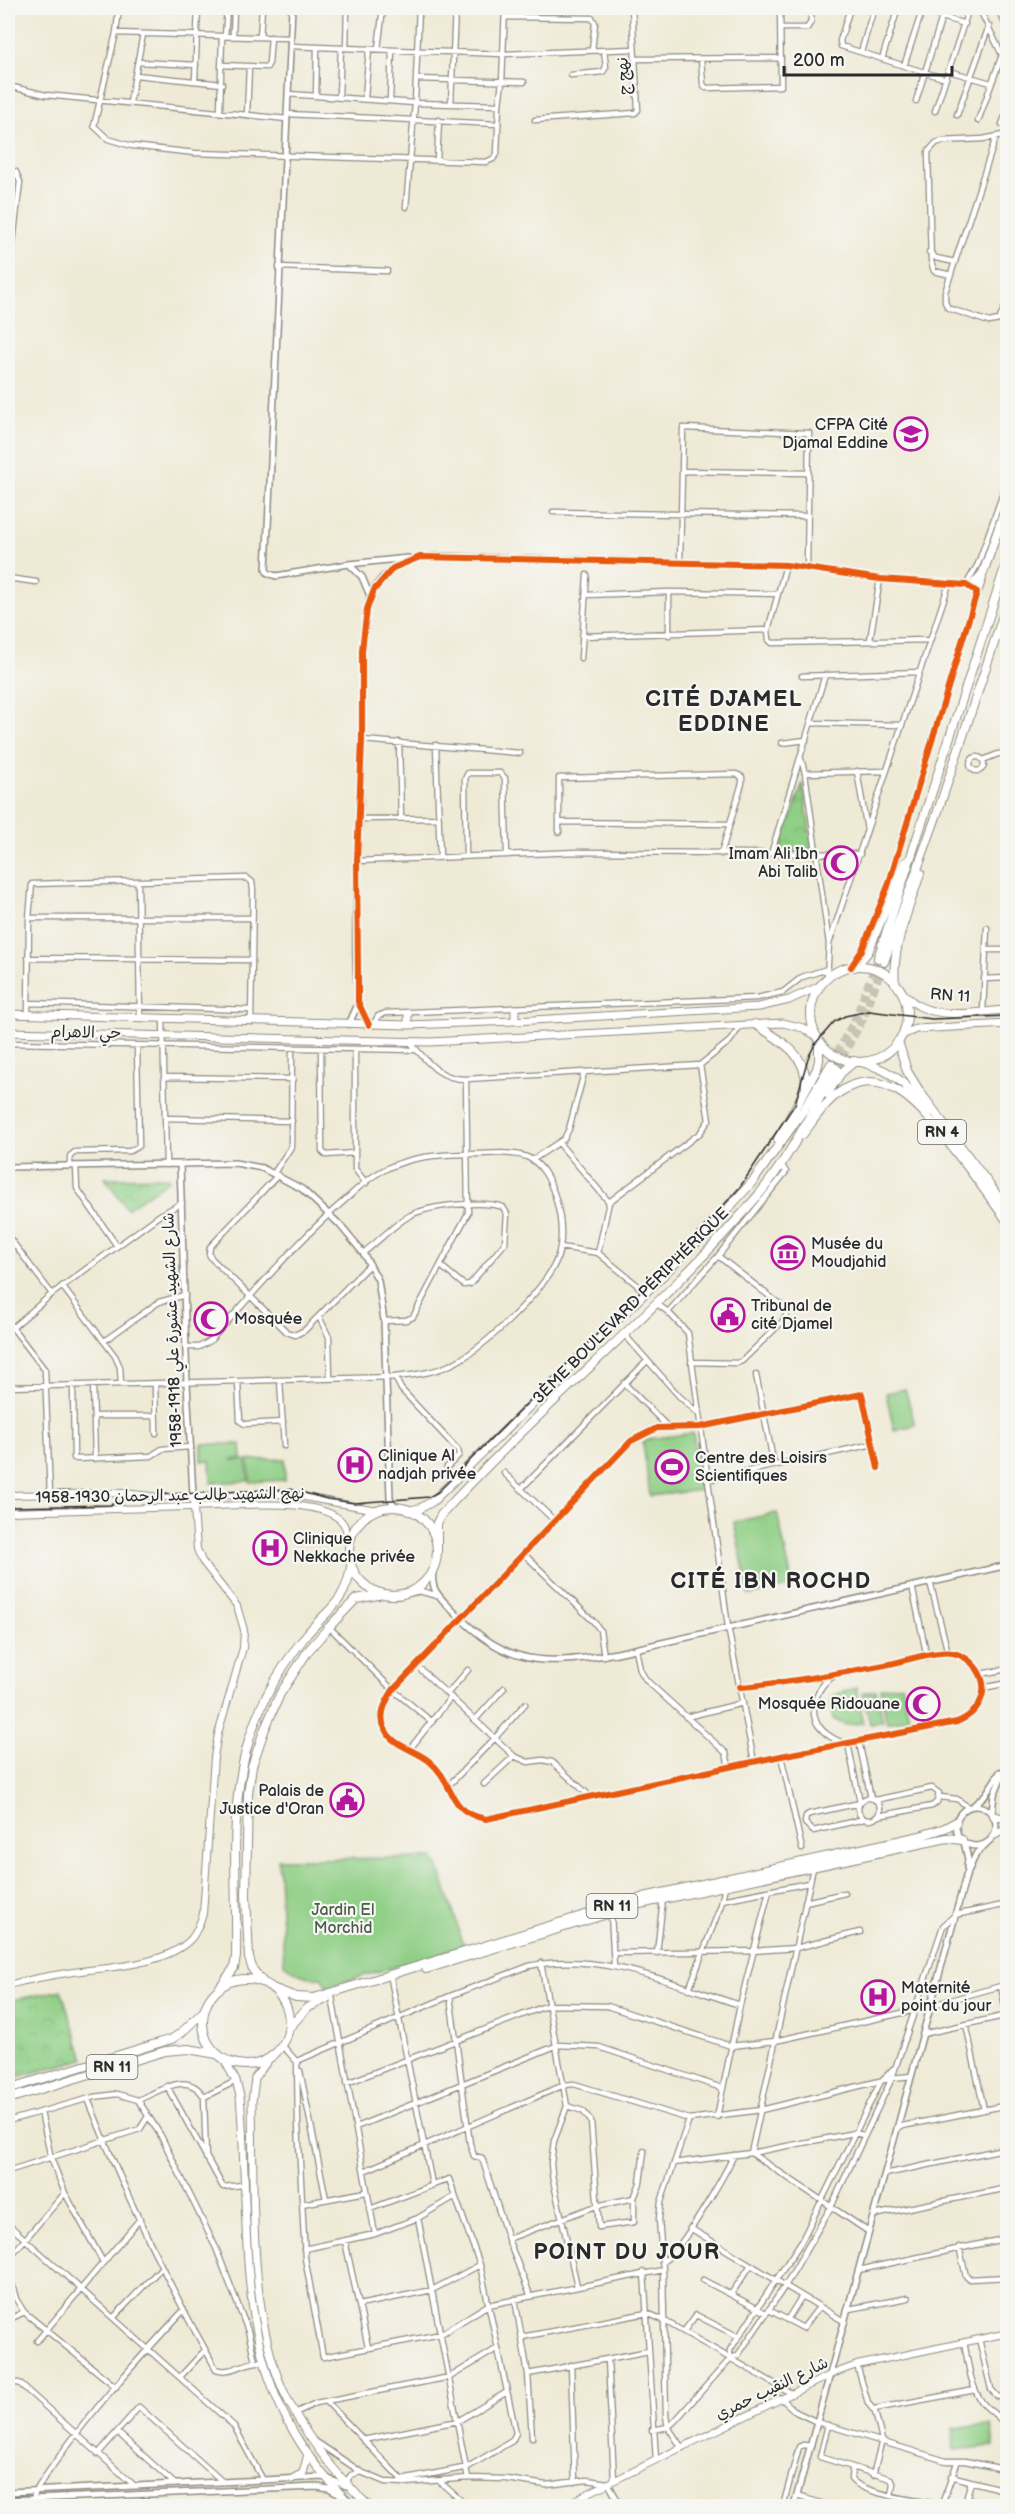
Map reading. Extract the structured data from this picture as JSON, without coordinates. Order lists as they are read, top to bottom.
{
  "streets": {
    "highway": ["RN 11", "RN 4", "3ÈME BOULEVARD PÉRIPHÉRIQUE"],
    "main road": ["نهج الشهيد طالب عبد الرحمان 1930-1958", "شارع النقيب حمري"],
    "street": ["نهج ج", "حي الاهرام", "شارع الشهيد عشورة علي 1918-1958"]
  },
  "crossings": [
    ["RN 11", "RN 4"],
    ["3ÈME BOULEVARD PÉRIPHÉRIQUE", "نهج الشهيد طالب عبد الرحمان 1930-1958"],
    ["شارع الشهيد عشورة علي 1918-1958", "نهج الشهيد طالب عبد الرحمان 1930-1958"]
  ],
  "districts": ["CITÉ DJAMEL EDDINE", "CITÉ IBN ROCHD", "POINT DU JOUR"],
  "parks": ["Jardin El Morchid"],
  "places": {
    "school or university": ["CFPA Cité Djamal Eddine"],
    "mosque": ["Imam Ali Ibn Abi Talib", "Mosquée", "Mosquée Ridouane"],
    "museum": ["Musée du Moudjahid"],
    "public building": ["Tribunal de cité Djamel", "Palais de Justice d'Oran"],
    "hospital": ["Clinique Al nadjah privée", "Clinique Nekkache privée", "Maternité point du jour"],
    "sports": ["Centre des Loisirs Scientifiques"]
  },
  "scale_bar": "200 m"
}
